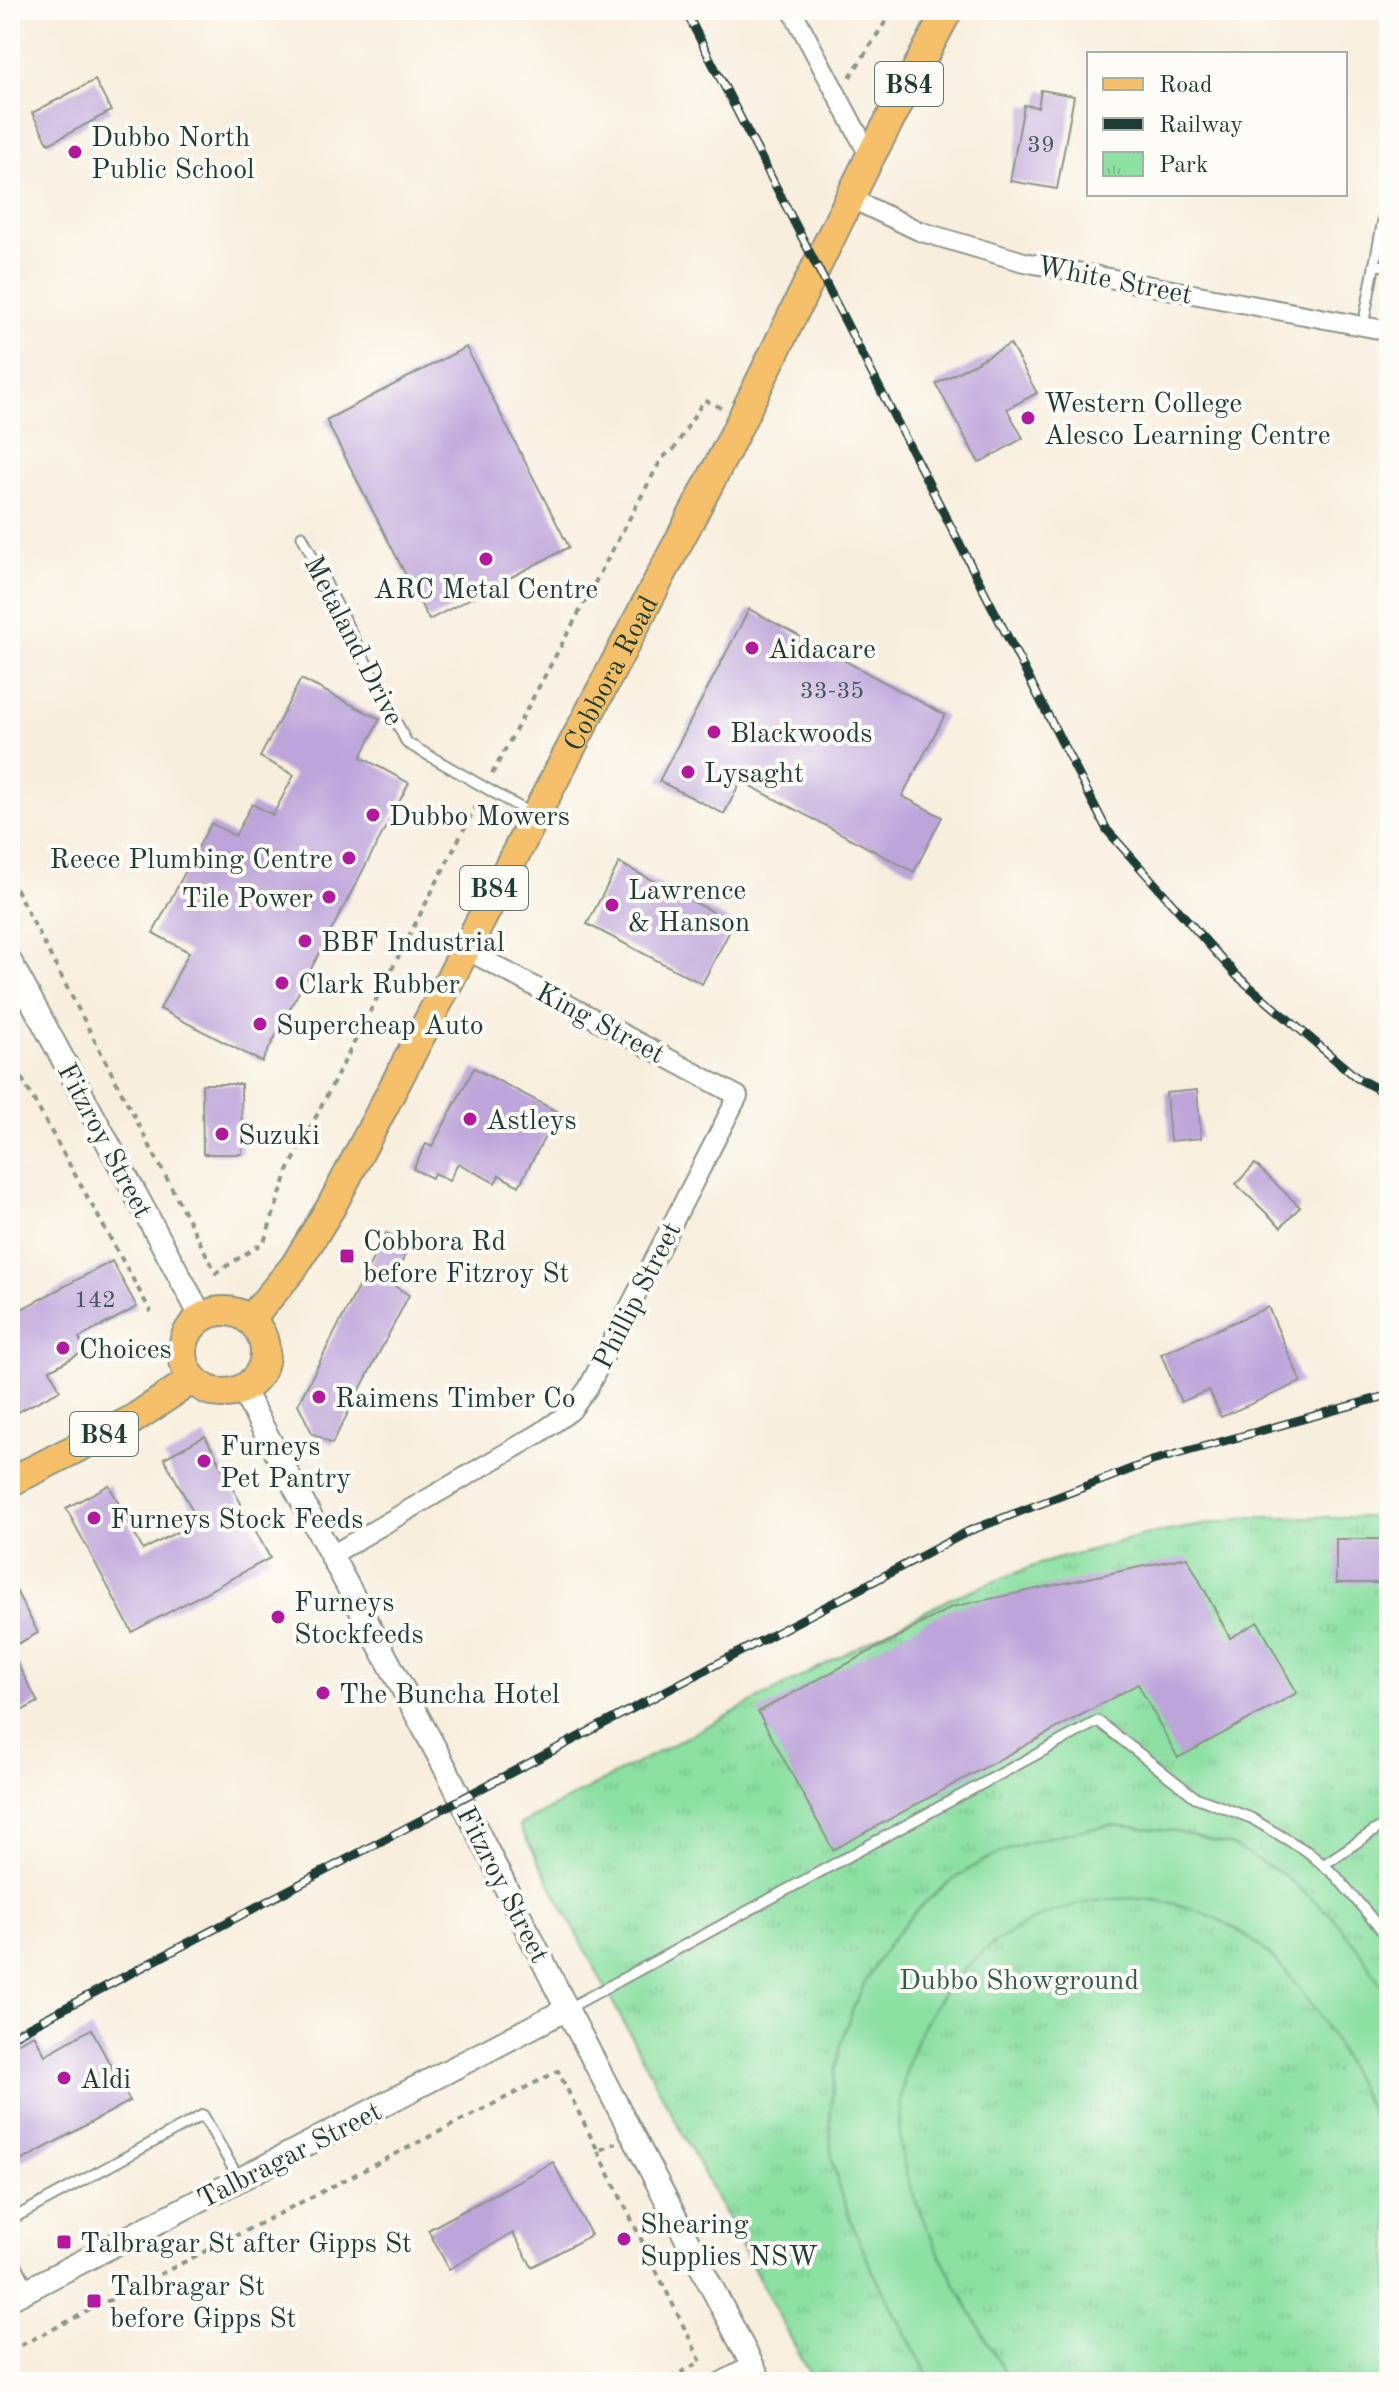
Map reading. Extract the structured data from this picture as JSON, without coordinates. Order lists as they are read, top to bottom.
{
  "streets": {
    "main road": ["B84", "Cobbora Road"],
    "street": [
      "White Street",
      "King Street",
      "Fitzroy Street",
      "Phillip Street",
      "Talbragar Street"
    ],
    "lane": ["Metaland Drive"]
  },
  "crossings": [
    ["B84", "Cobbora Road"],
    ["B84", "Fitzroy Street"],
    ["White Street", "Cobbora Road"],
    ["Metaland Drive", "Cobbora Road"],
    ["Cobbora Road", "King Street"],
    ["Cobbora Road", "Fitzroy Street"],
    ["King Street", "Phillip Street"],
    ["Fitzroy Street", "Phillip Street"],
    ["Fitzroy Street", "Talbragar Street"]
  ],
  "parks": ["Dubbo Showground"],
  "places": {
    "other": [
      "Dubbo North Public School",
      "Western College Alesco Learning Centre",
      "ARC Metal Centre",
      "Aidacare",
      "Blackwoods",
      "Lysaght",
      "Dubbo Mowers",
      "Reece Plumbing Centre",
      "Tile Power",
      "Lawrence & Hanson",
      "BBF Industrial",
      "Clark Rubber",
      "Supercheap Auto",
      "Astleys",
      "Suzuki",
      "Choices",
      "Raimens Timber Co",
      "Furneys Pet Pantry",
      "Furneys Stock Feeds",
      "Furneys Stockfeeds",
      "The Buncha Hotel",
      "Aldi",
      "Shearing Supplies NSW"
    ],
    "transit": ["Cobbora Rd before Fitzroy St", "Talbragar St after Gipps St", "Talbragar St before Gipps St"]
  },
  "house_numbers": ["39", "33-35", "142"],
  "legend": ["Road", "Railway", "Park"]
}
